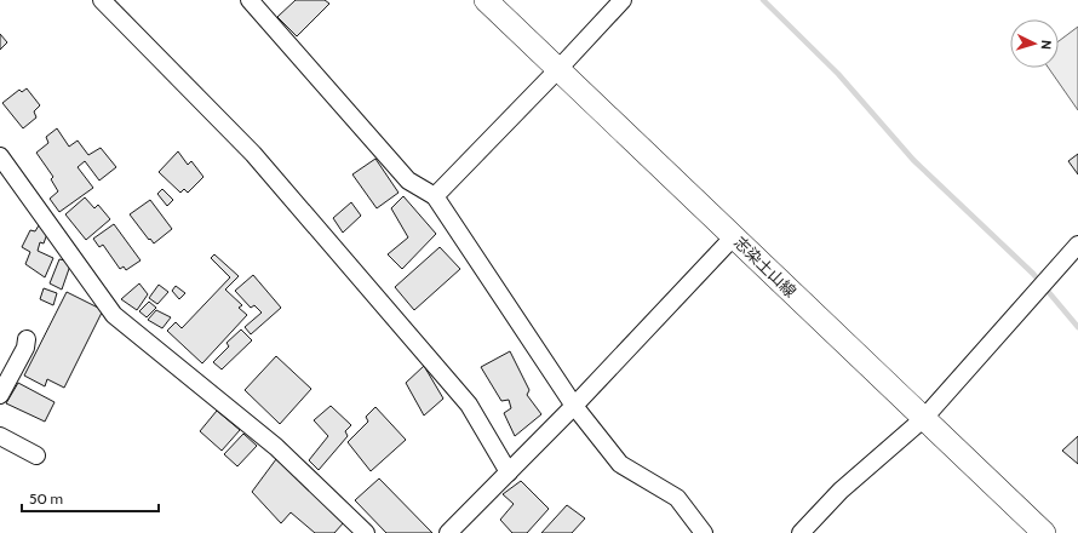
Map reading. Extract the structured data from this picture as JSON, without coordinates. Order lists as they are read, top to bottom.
{
  "streets": {
    "main road": ["志染土山線"]
  },
  "scale_bar": "50 m",
  "north": "right"
}
